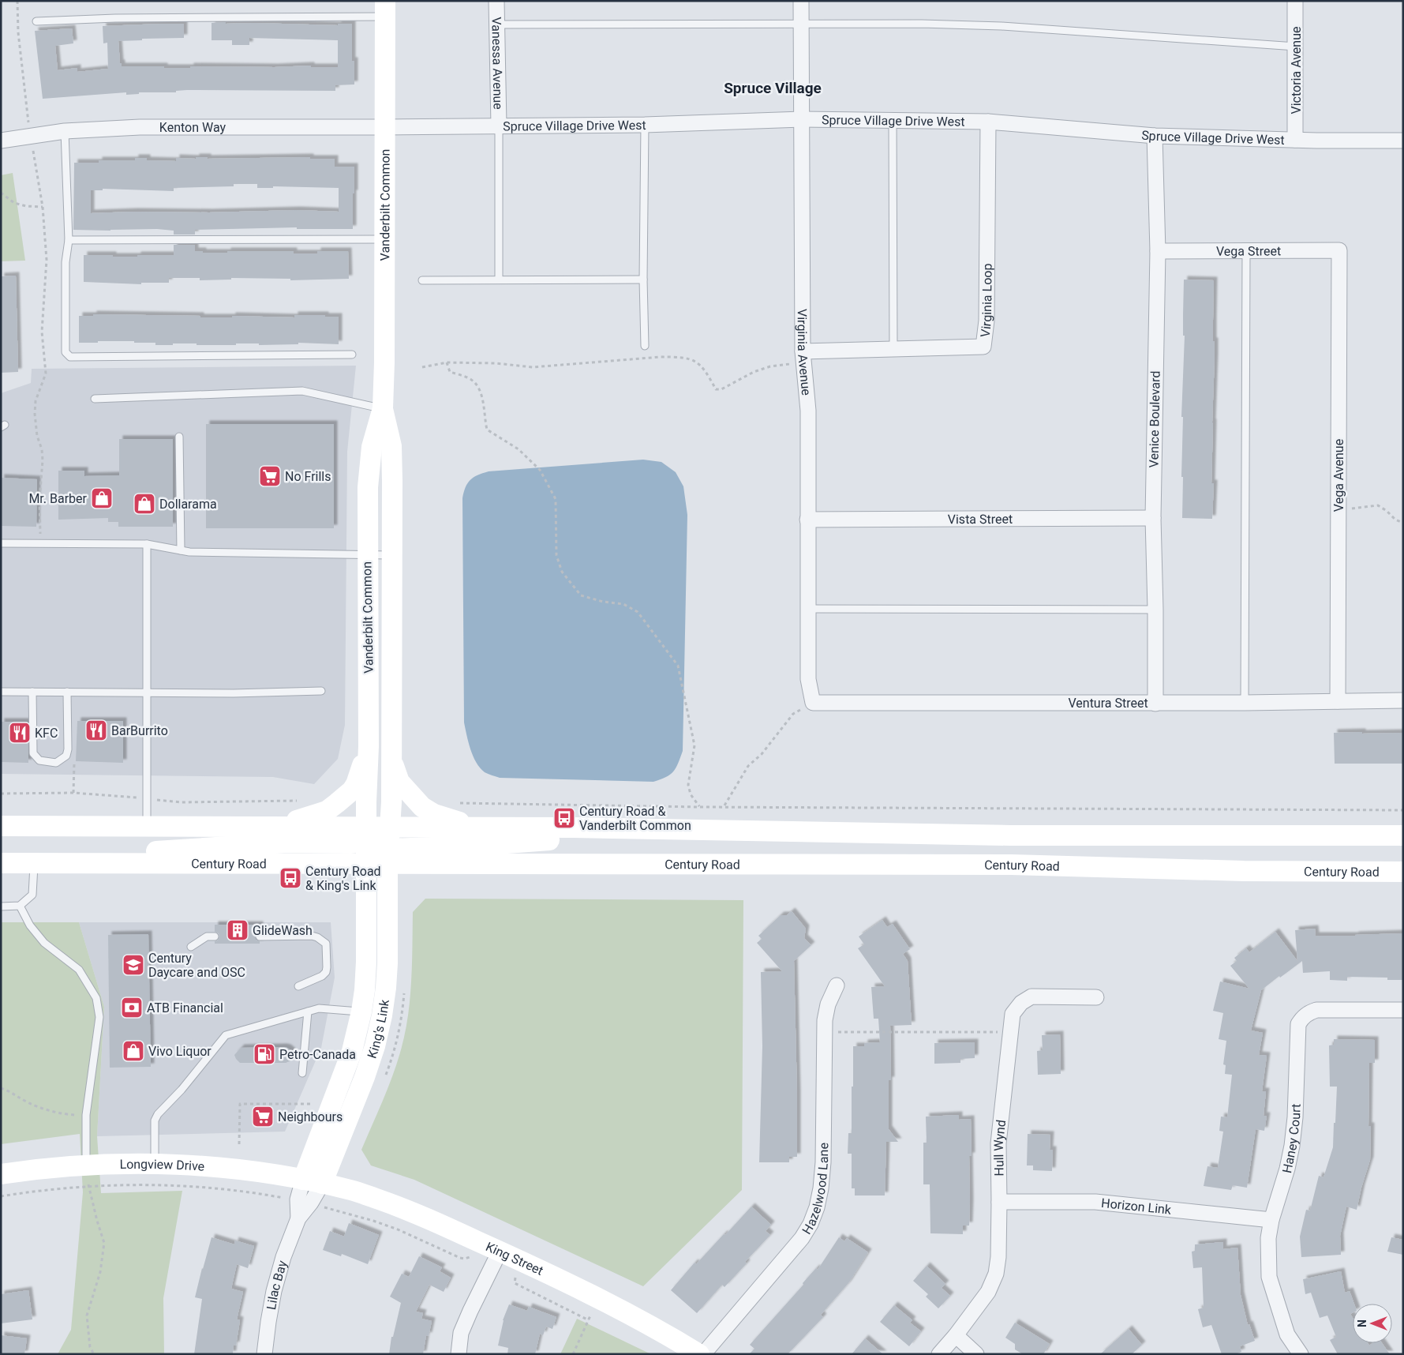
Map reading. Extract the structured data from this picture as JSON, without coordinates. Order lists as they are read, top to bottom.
{
  "streets": {
    "main road": [
      "Vanderbilt Common",
      "Century Road",
      "King's Link",
      "Longview Drive",
      "King Street"
    ],
    "street": [
      "Vanessa Avenue",
      "Victoria Avenue",
      "Spruce Village Drive West",
      "Kenton Way",
      "Vega Street",
      "Virginia Loop",
      "Virginia Avenue",
      "Venice Boulevard",
      "Vega Avenue",
      "Vista Street",
      "Ventura Street",
      "Haney Court",
      "Hull Wynd",
      "Hazelwood Lane",
      "Horizon Link",
      "Lilac Bay"
    ]
  },
  "crossings": [
    ["Vanessa Avenue", "Spruce Village Drive West"],
    ["Victoria Avenue", "Spruce Village Drive West"],
    ["Spruce Village Drive West", "Kenton Way"],
    ["Spruce Village Drive West", "Vanderbilt Common"],
    ["Spruce Village Drive West", "Virginia Loop"],
    ["Spruce Village Drive West", "Virginia Avenue"],
    ["Spruce Village Drive West", "Venice Boulevard"],
    ["Kenton Way", "Vanderbilt Common"],
    ["Vanderbilt Common", "King's Link"],
    ["Vega Street", "Venice Boulevard"],
    ["Vega Street", "Vega Avenue"],
    ["Virginia Loop", "Virginia Avenue"],
    ["Virginia Avenue", "Vista Street"],
    ["Virginia Avenue", "Ventura Street"],
    ["Venice Boulevard", "Vista Street"],
    ["Venice Boulevard", "Ventura Street"],
    ["Vega Avenue", "Ventura Street"],
    ["Century Road", "King's Link"],
    ["King's Link", "Longview Drive"],
    ["King's Link", "King Street"],
    ["King's Link", "Lilac Bay"],
    ["Haney Court", "Horizon Link"],
    ["Hull Wynd", "Horizon Link"],
    ["Longview Drive", "King Street"],
    ["Longview Drive", "Lilac Bay"],
    ["King Street", "Lilac Bay"]
  ],
  "districts": ["Spruce Village"],
  "places": {
    "supermarket": ["No Frills", "Neighbours"],
    "shop": ["Mr. Barber", "Dollarama", "Vivo Liquor"],
    "restaurant": ["BarBurrito", "KFC"],
    "bus stop": ["Century Road & Vanderbilt Common", "Century Road & King's Link"],
    "building": ["GlideWash"],
    "school or university": ["Century Daycare and OSC"],
    "bank": ["ATB Financial"],
    "fuel station": ["Petro-Canada"]
  },
  "north": "left"
}
